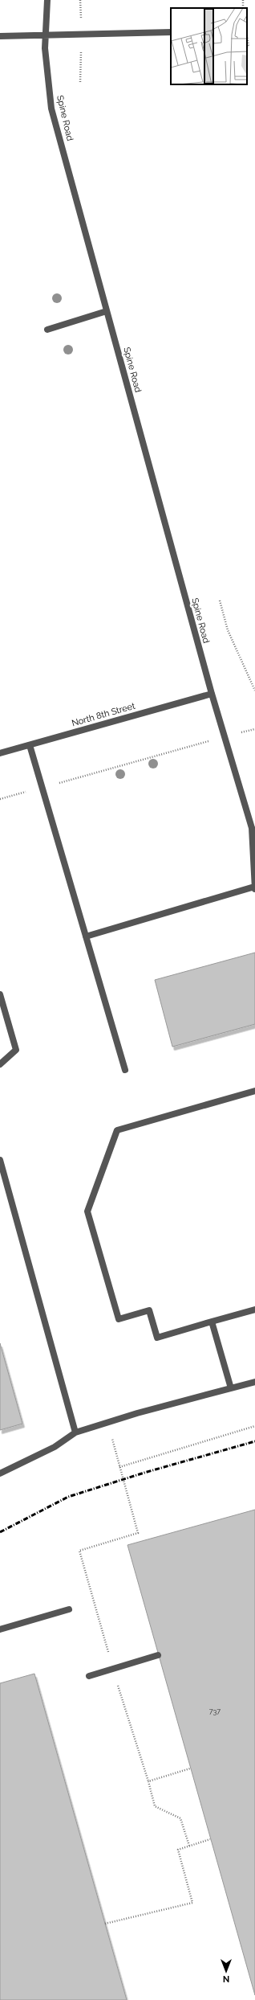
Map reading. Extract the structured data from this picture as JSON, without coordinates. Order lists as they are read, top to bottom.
{
  "streets": {
    "lane": ["Spine Road", "North 8th Street"]
  },
  "crossings": [
    ["Spine Road", "North 8th Street"]
  ],
  "house_numbers": ["737"],
  "north": "bottom"
}
